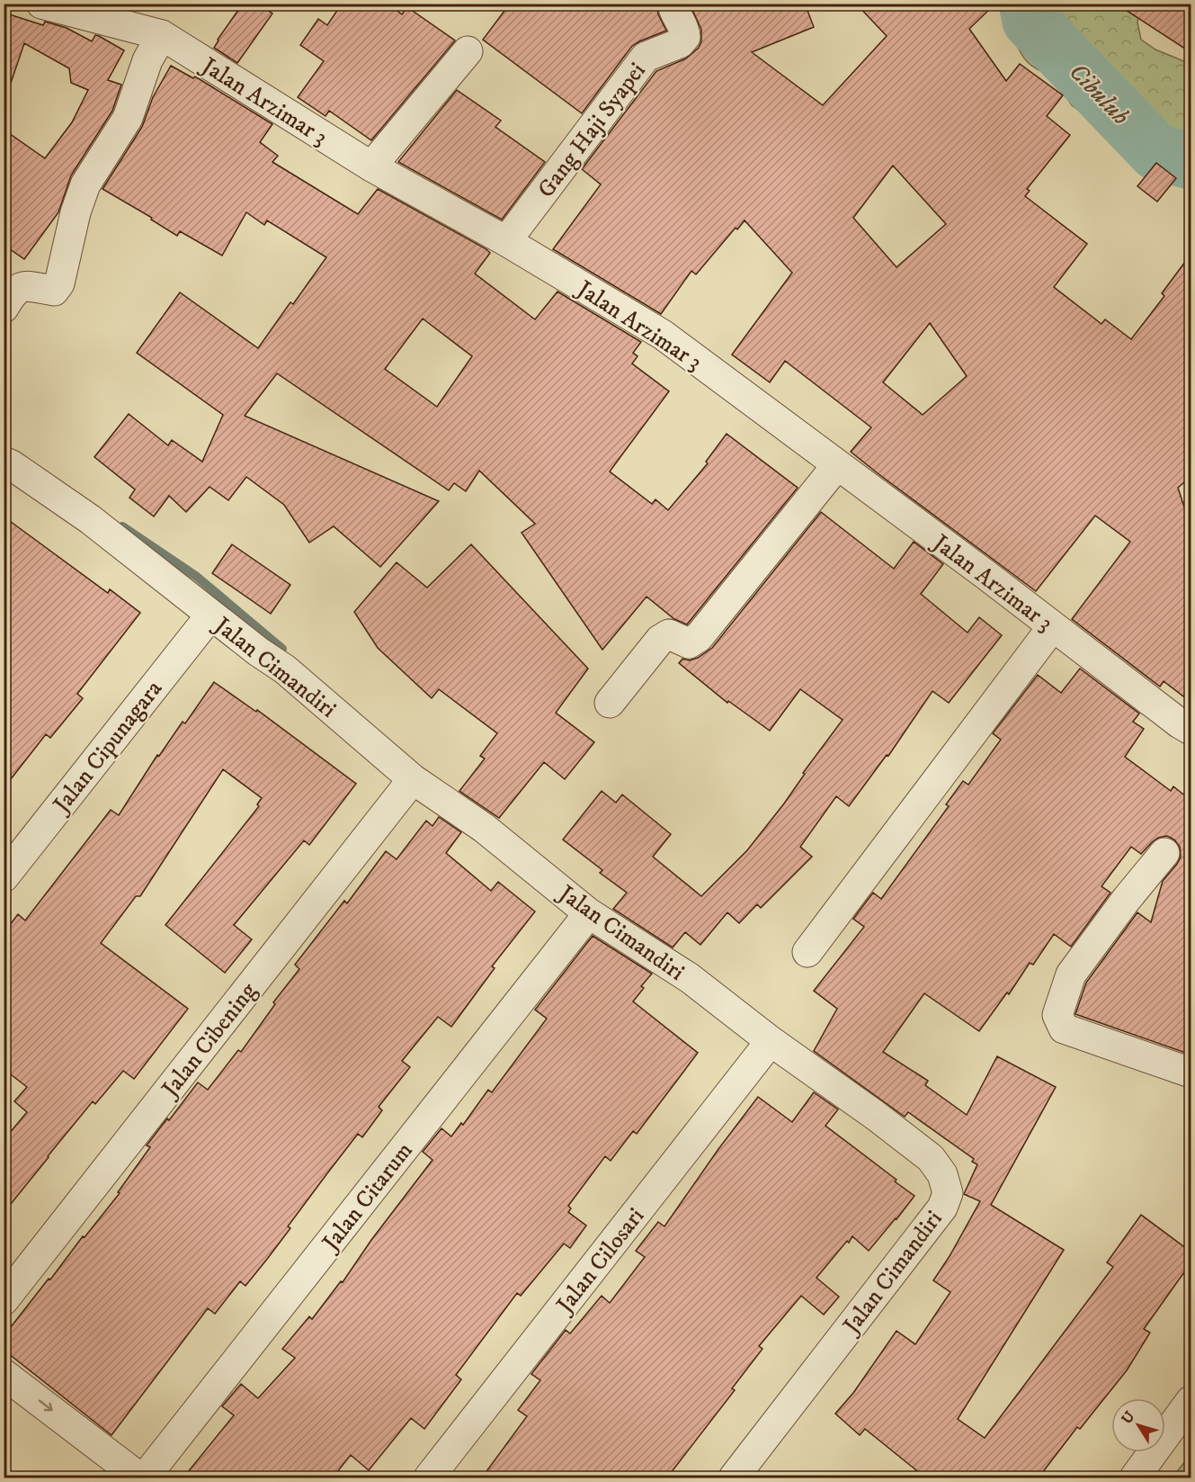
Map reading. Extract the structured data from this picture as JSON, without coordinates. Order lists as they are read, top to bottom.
{
  "streets": {
    "street": [
      "Jalan Arzimar 3",
      "Gang Haji Syapei",
      "Jalan Cimandiri",
      "Jalan Cipunagara",
      "Jalan Cibening",
      "Jalan Citarum",
      "Jalan Cilosari"
    ]
  },
  "crossings": [
    ["Jalan Arzimar 3", "Gang Haji Syapei"],
    ["Jalan Cimandiri", "Jalan Cipunagara"],
    ["Jalan Cimandiri", "Jalan Cibening"],
    ["Jalan Cimandiri", "Jalan Citarum"],
    ["Jalan Cimandiri", "Jalan Cilosari"]
  ],
  "water": ["Cibuluh"],
  "north": "top left"
}
